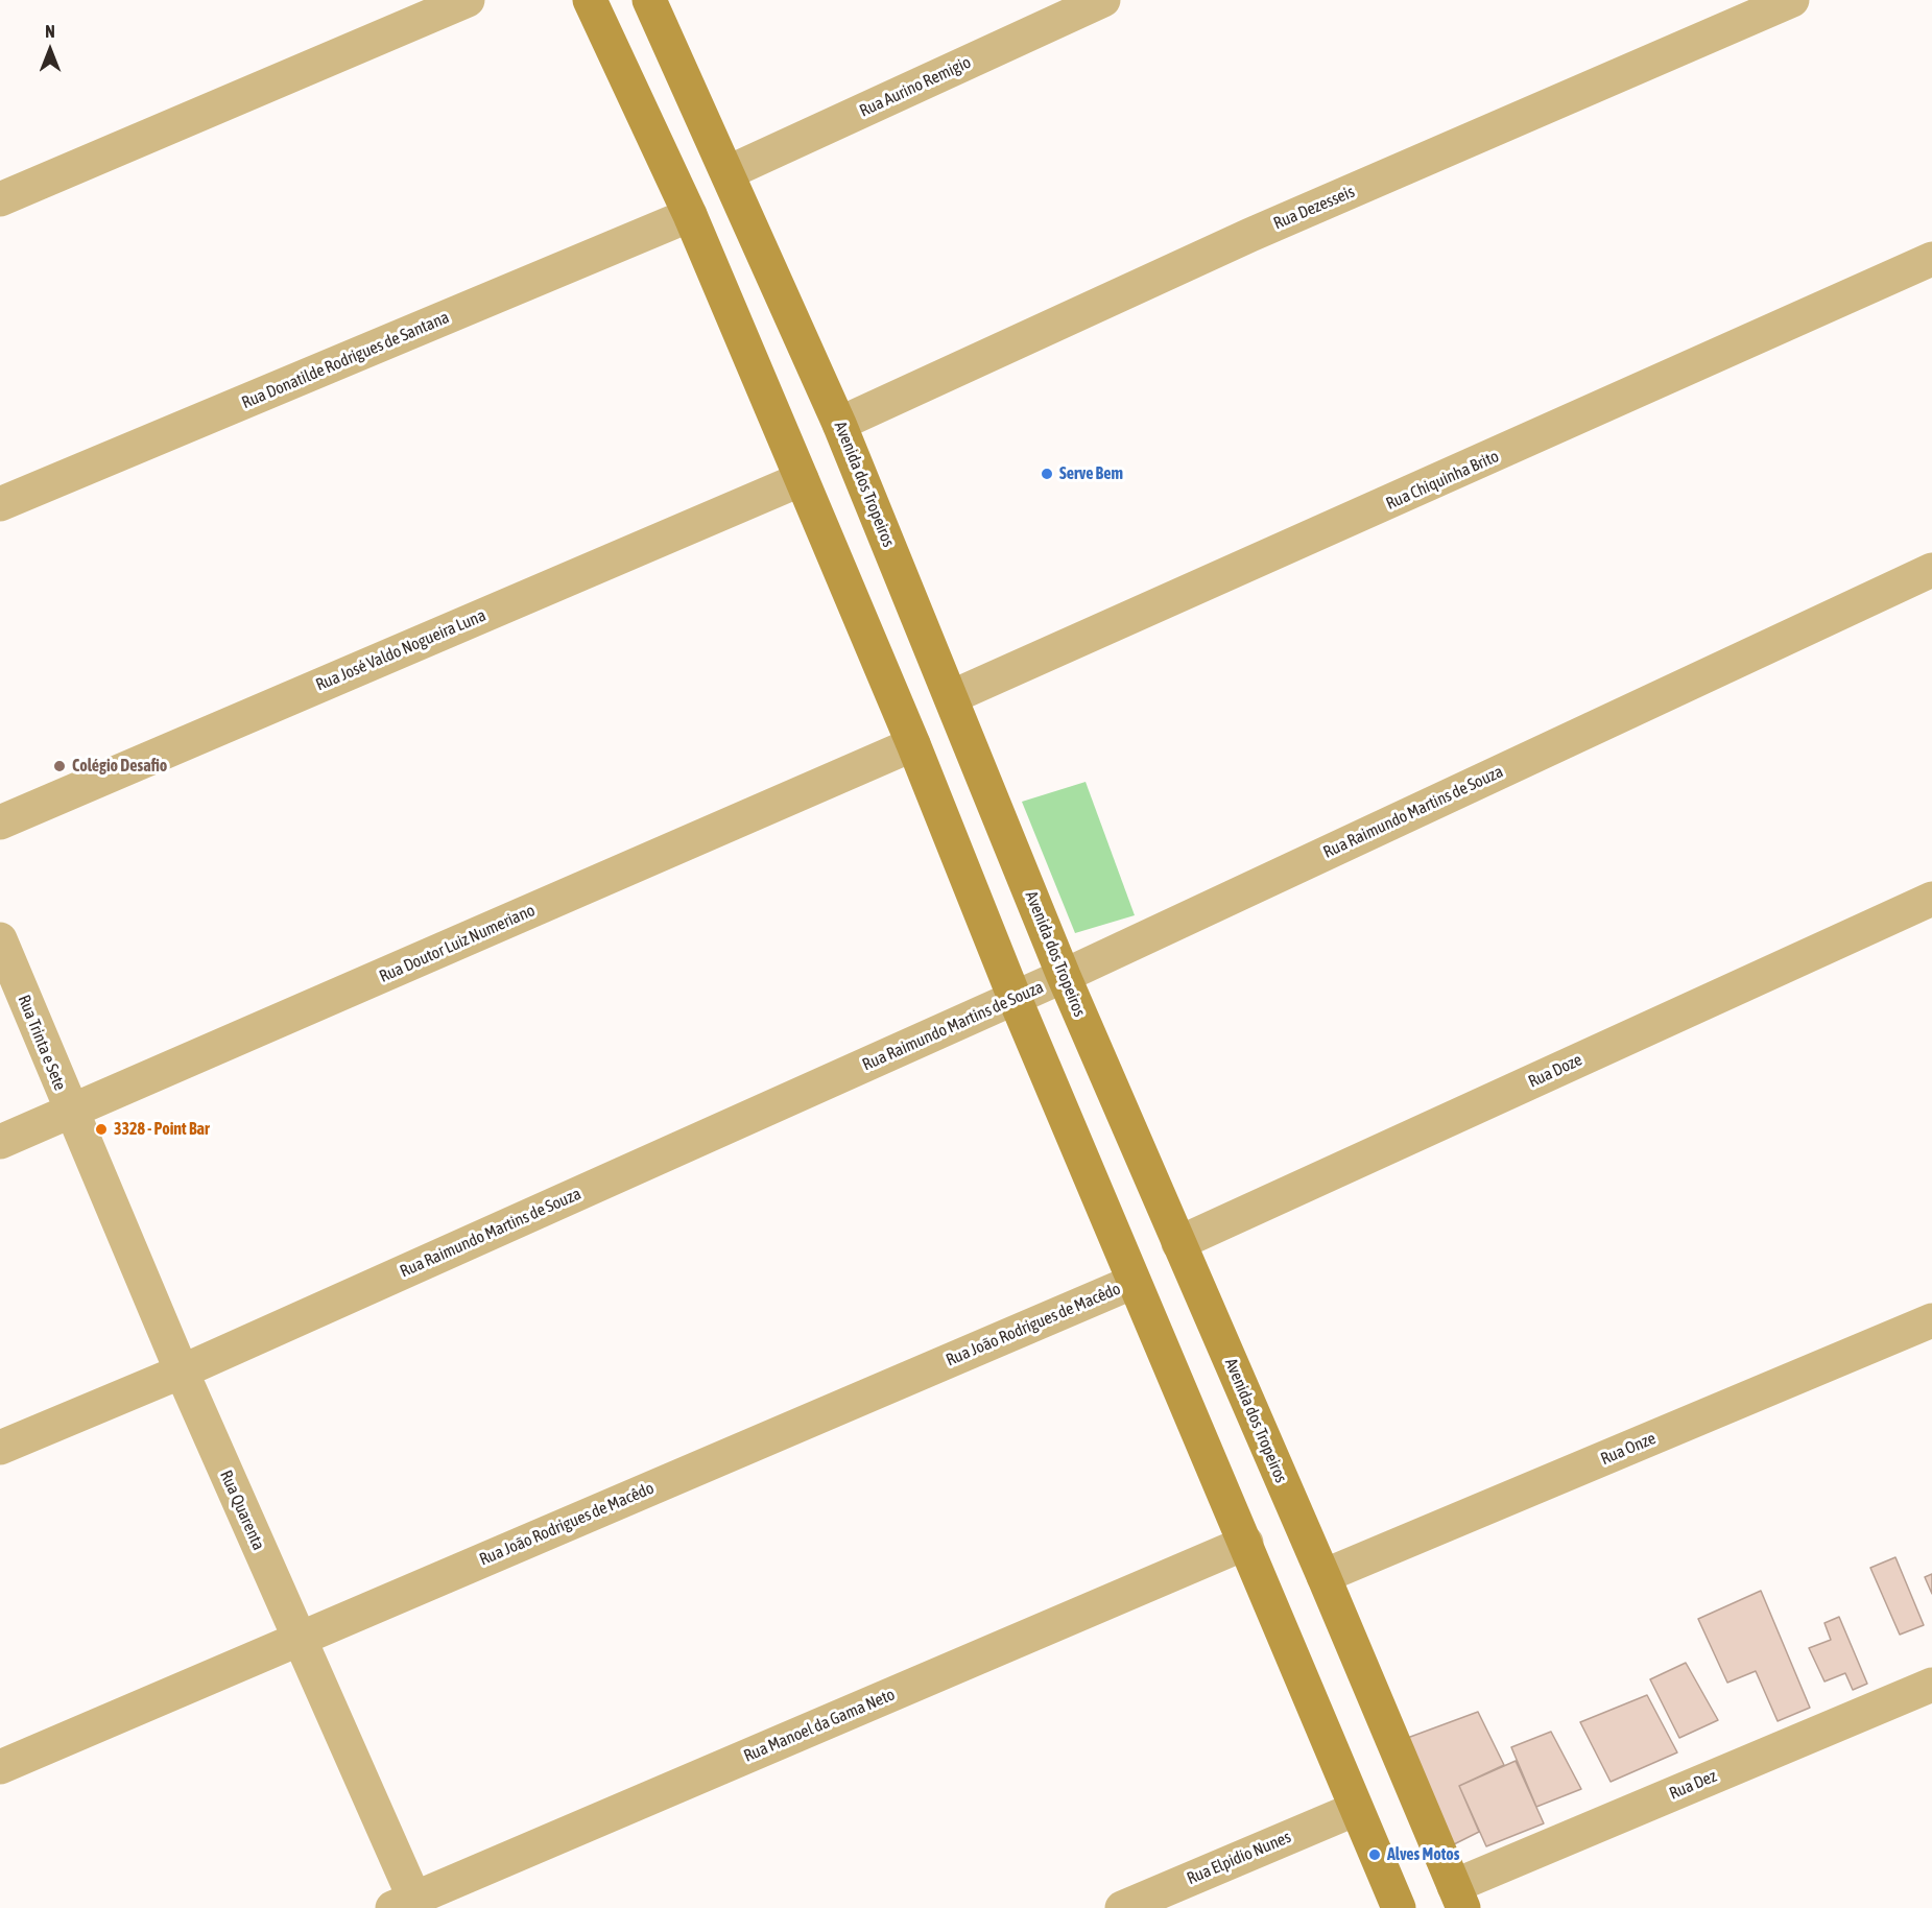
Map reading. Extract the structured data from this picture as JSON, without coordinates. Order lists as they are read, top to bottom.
{
  "streets": {
    "main road": ["Avenida dos Tropeiros"],
    "street": [
      "Rua Aurino Remigio",
      "Rua Dezesseis",
      "Rua Donatilde Rodrigues de Santana",
      "Rua Chiquinha Brito",
      "Rua José Valdo Nogueira Luna",
      "Rua Raimundo Martins de Souza",
      "Rua Doutor Luiz Numeriano",
      "Rua Trinta e Sete",
      "Rua Doze",
      "Rua João Rodrigues de Macêdo",
      "Rua Onze",
      "Rua Quarenta",
      "Rua Manoel da Gama Neto",
      "Rua Dez",
      "Rua Elpidio Nunes"
    ]
  },
  "crossings": [
    ["Rua Aurino Remigio", "Avenida dos Tropeiros"],
    ["Rua Dezesseis", "Avenida dos Tropeiros"],
    ["Rua Chiquinha Brito", "Avenida dos Tropeiros"],
    ["Avenida dos Tropeiros", "Rua Raimundo Martins de Souza"],
    ["Avenida dos Tropeiros", "Rua Doze"],
    ["Avenida dos Tropeiros", "Rua Onze"],
    ["Avenida dos Tropeiros", "Rua Dez"],
    ["Rua Raimundo Martins de Souza", "Rua Quarenta"],
    ["Rua Doutor Luiz Numeriano", "Rua Trinta e Sete"],
    ["Rua Doutor Luiz Numeriano", "Rua Quarenta"],
    ["Rua Trinta e Sete", "Rua Quarenta"],
    ["Rua João Rodrigues de Macêdo", "Rua Quarenta"],
    ["Rua Quarenta", "Rua Manoel da Gama Neto"]
  ],
  "places": [
    "Serve Bem",
    "Colégio Desafio",
    "3328 - Point Bar",
    "Alves Motos"
  ],
  "north": "top"
}
